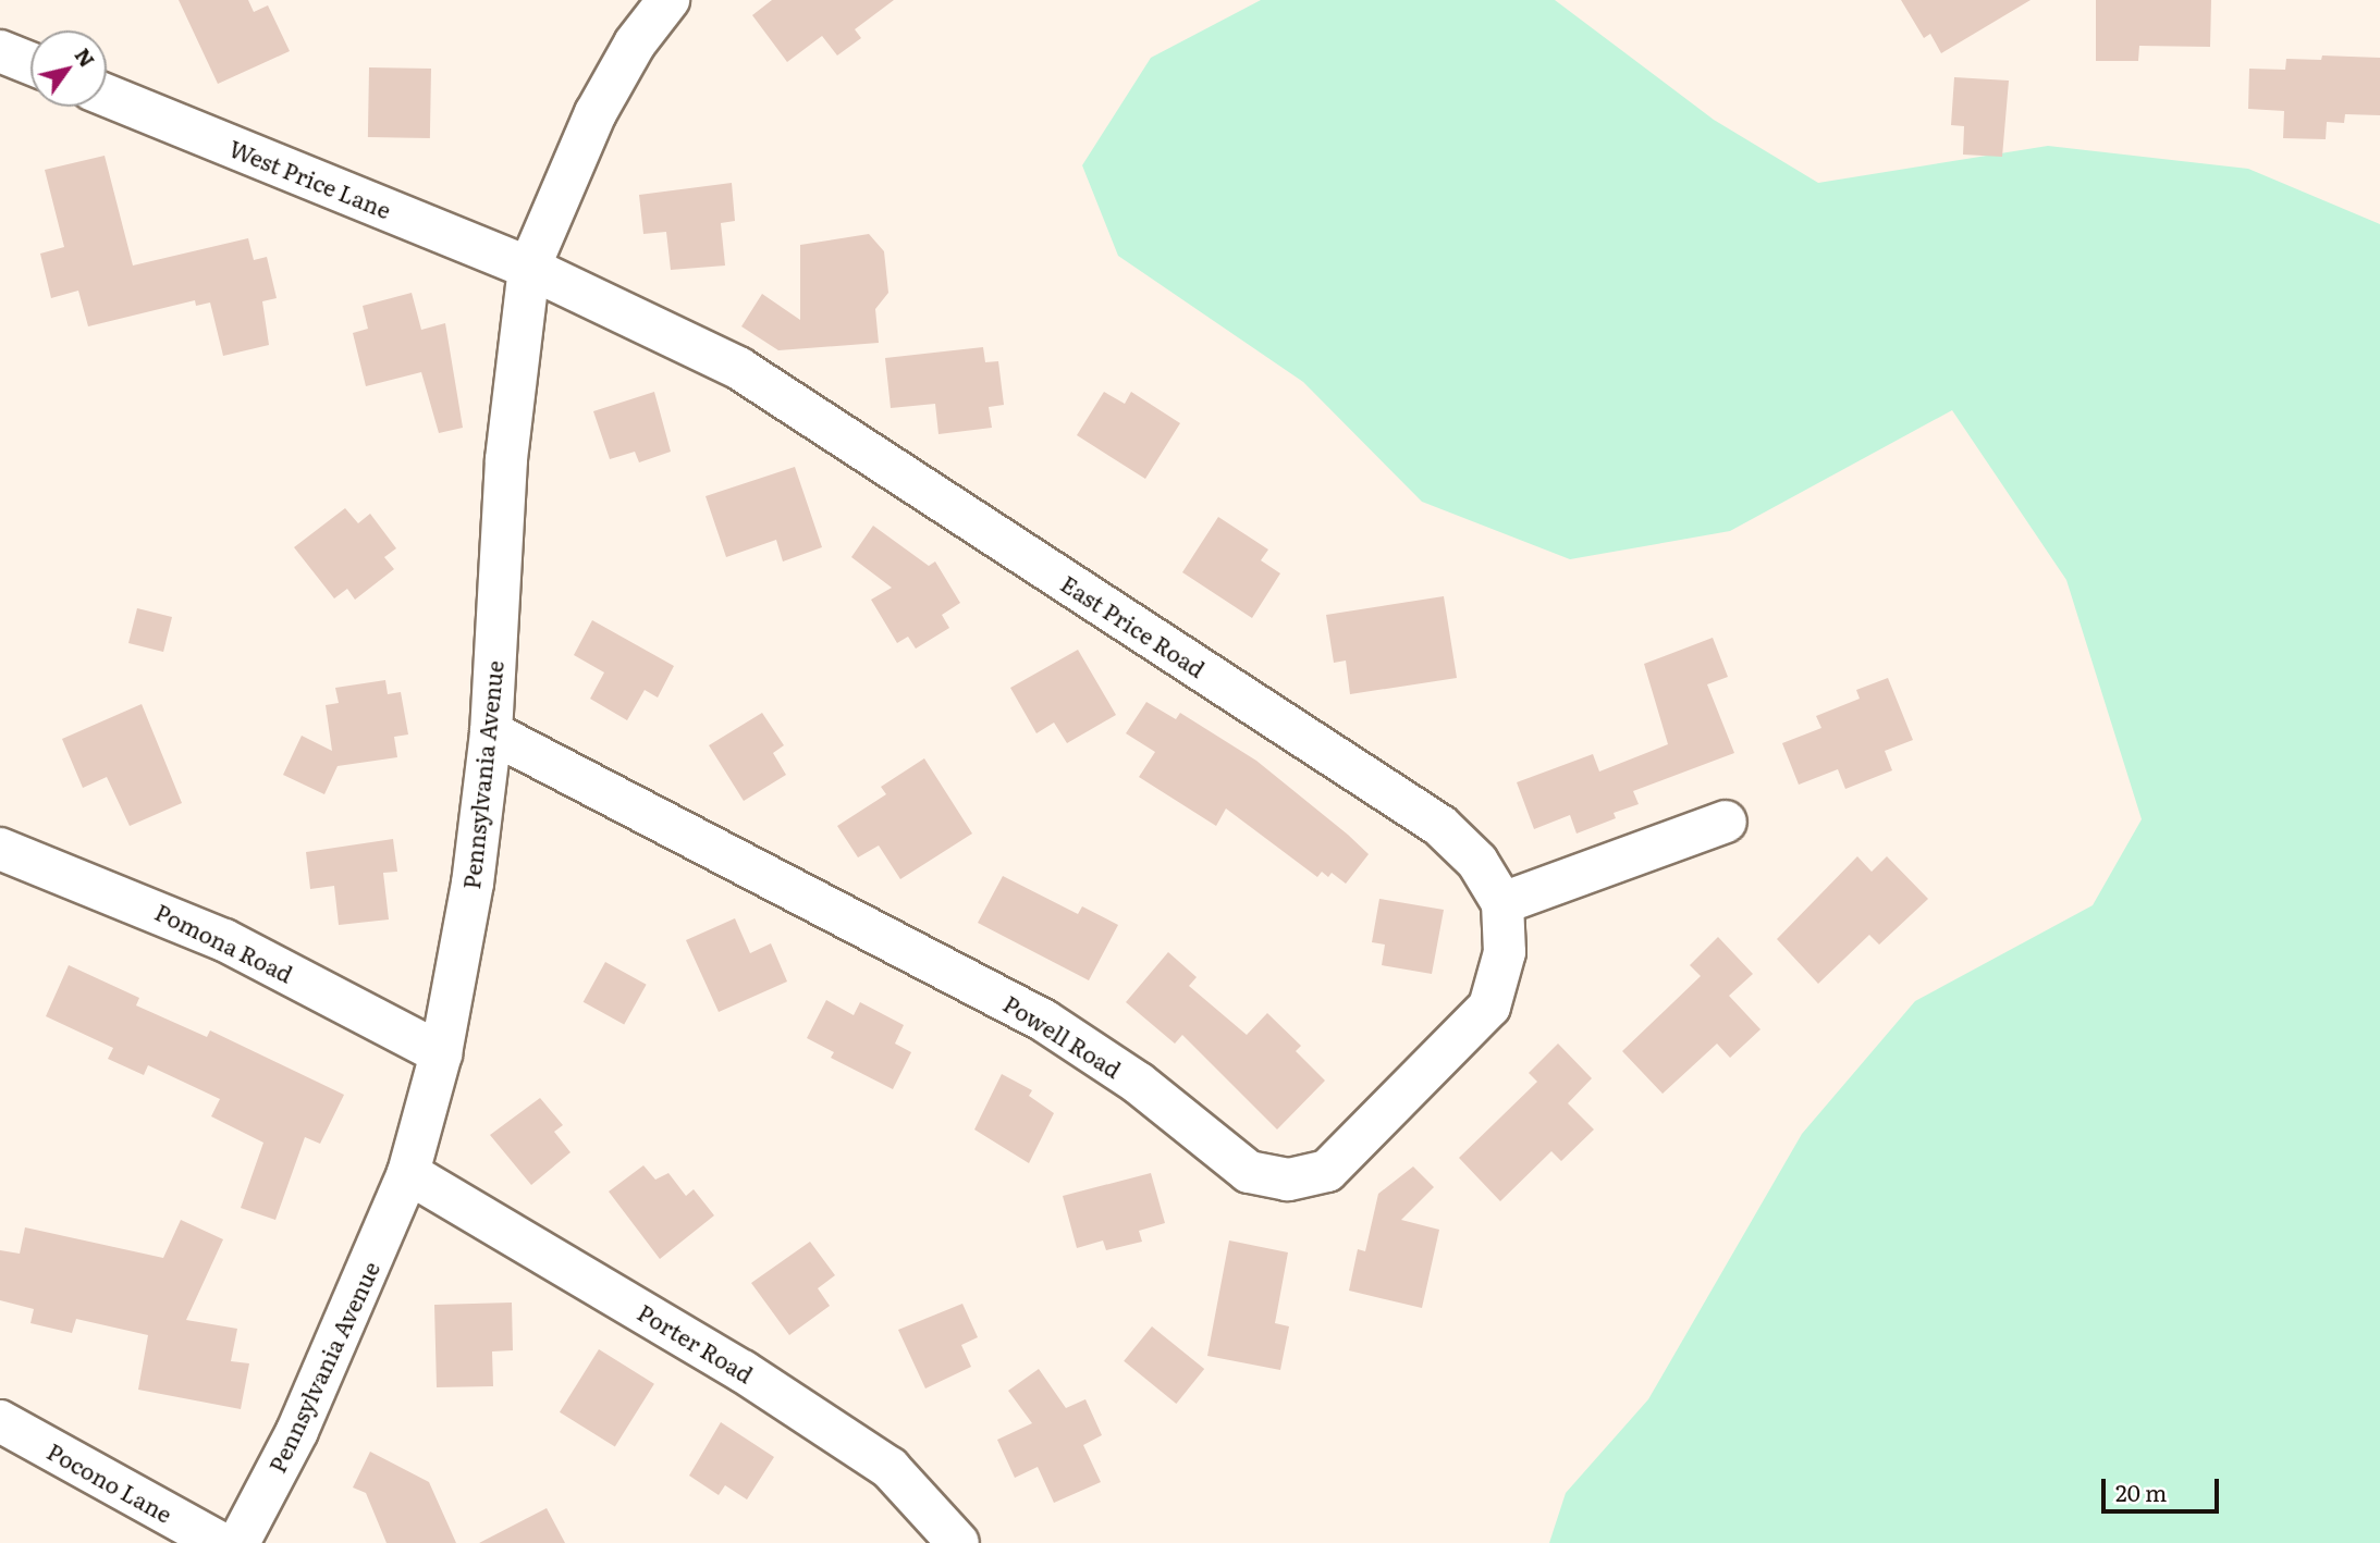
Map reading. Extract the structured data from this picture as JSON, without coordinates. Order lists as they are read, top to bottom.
{
  "streets": {
    "street": [
      "West Price Lane",
      "East Price Road",
      "Pennsylvania Avenue",
      "Pomona Road",
      "Powell Road",
      "Porter Road",
      "Pocono Lane"
    ]
  },
  "crossings": [
    ["West Price Lane", "East Price Road"],
    ["West Price Lane", "Pennsylvania Avenue"],
    ["East Price Road", "Pennsylvania Avenue"],
    ["East Price Road", "Powell Road"],
    ["Pennsylvania Avenue", "Pomona Road"],
    ["Pennsylvania Avenue", "Powell Road"],
    ["Pennsylvania Avenue", "Porter Road"]
  ],
  "scale_bar": "20 m",
  "north": "top right"
}
